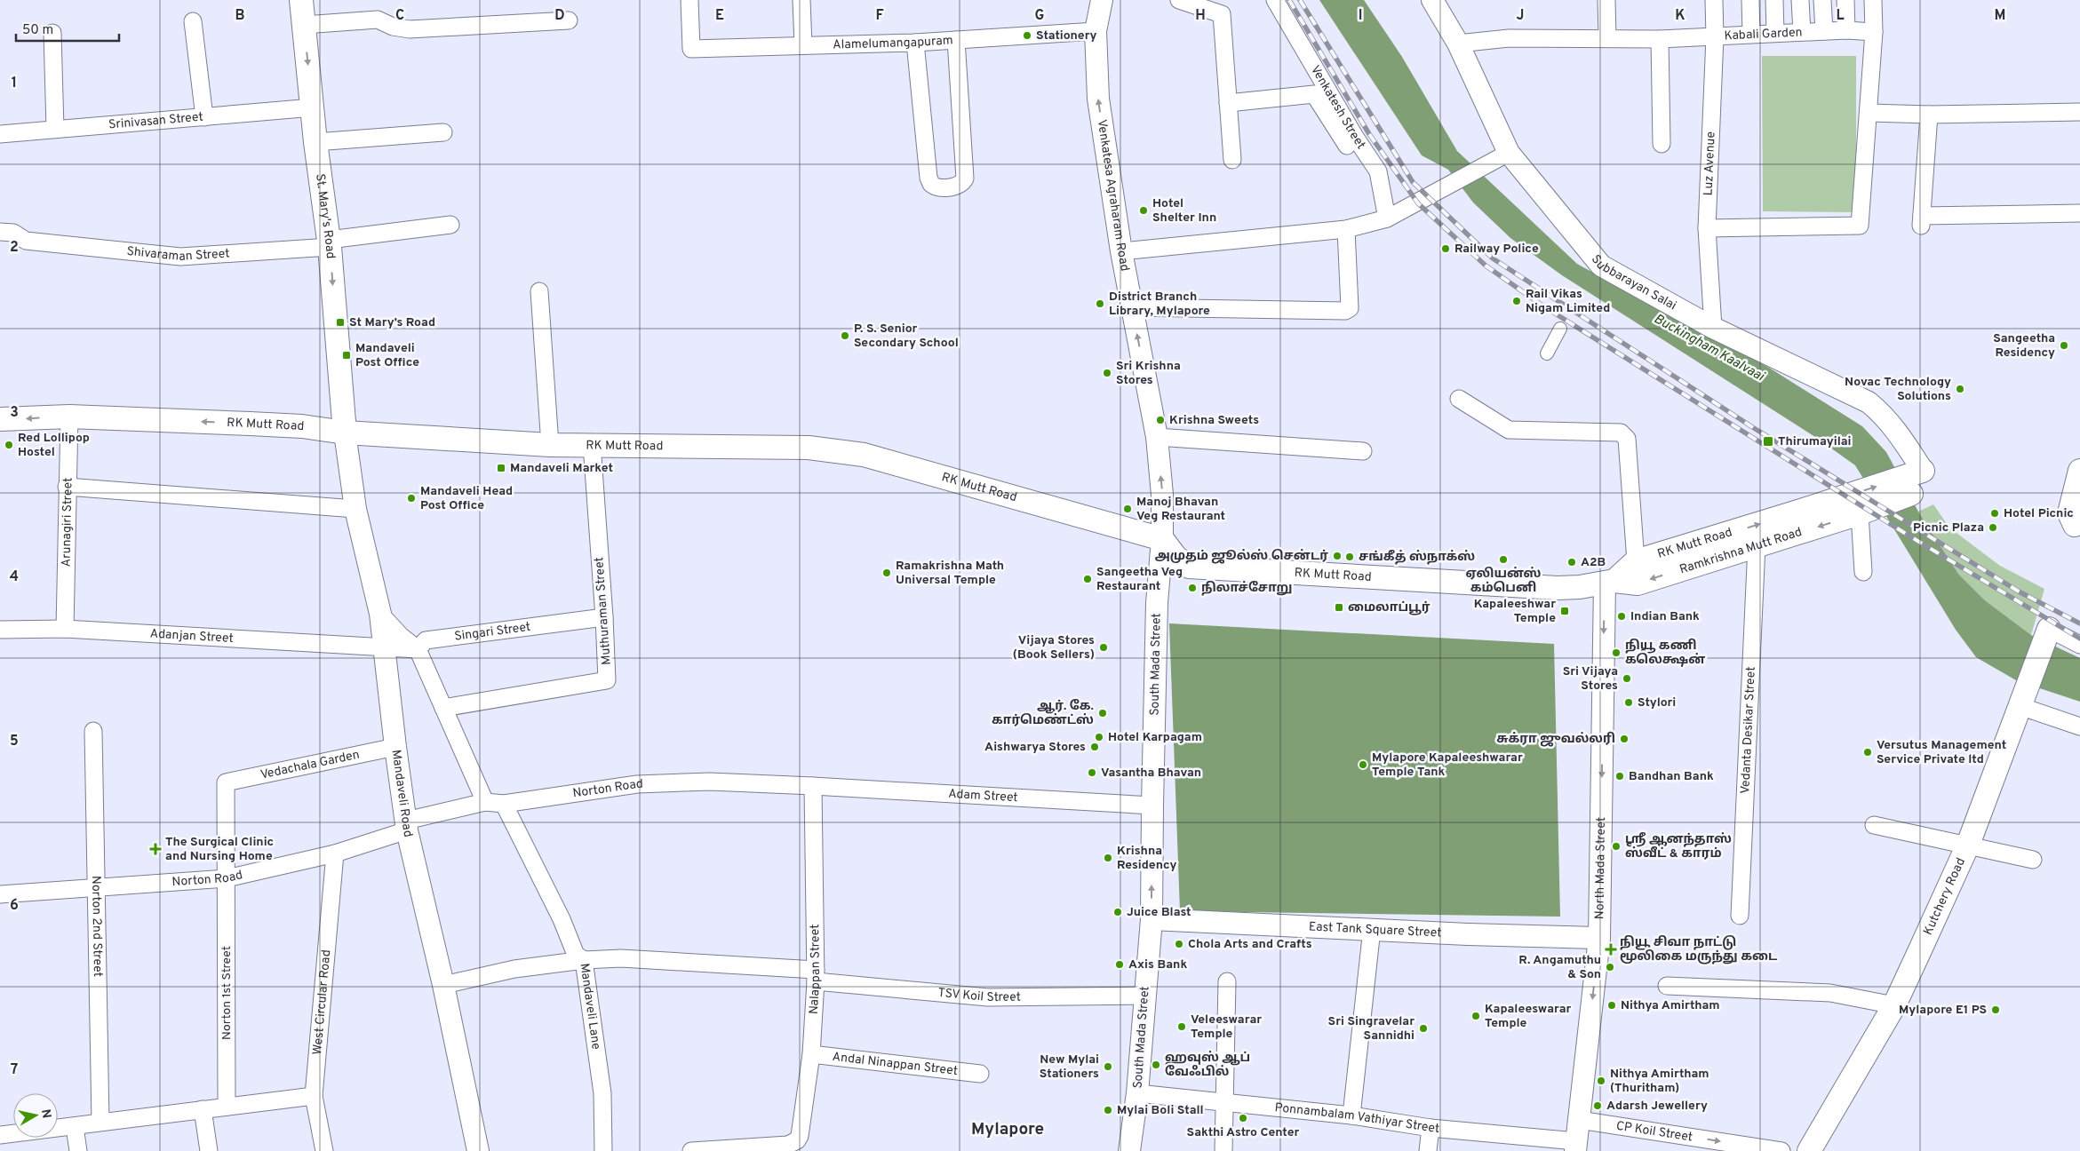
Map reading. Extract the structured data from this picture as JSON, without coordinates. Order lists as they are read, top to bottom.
{
  "streets": {
    "main road": [
      "St. Mary's Road",
      "RK Mutt Road",
      "Ramkrishna Mutt Road",
      "Kutchery Road"
    ],
    "street": [
      "Kabali Garden",
      "Alamelumangapuram",
      "Venkatesh Street",
      "Srinivasan Street",
      "Luz Avenue",
      "Venkatesa Agraharam Road",
      "Shivaraman Street",
      "Subbarayan Salai",
      "Arunagiri Street",
      "Muthuraman Street",
      "Singari Street",
      "Adanjan Street",
      "South Mada Street",
      "Vedanta Desikar Street",
      "Vedachala Garden",
      "Norton Road",
      "Mandaveli Road",
      "Adam Street",
      "North Mada Street",
      "Norton 2nd Street",
      "East Tank Square Street",
      "Nalappan Street",
      "Norton 1st Street",
      "TSV Koil Street",
      "West Circular Road",
      "Mandaveli Lane",
      "Andal Ninappan Street",
      "Ponnambalam Vathiyar Street",
      "CP Koil Street"
    ]
  },
  "crossings": [
    ["Kabali Garden", "Luz Avenue"],
    ["Kabali Garden", "Subbarayan Salai"],
    ["Alamelumangapuram", "Venkatesa Agraharam Road"],
    ["Srinivasan Street", "St. Mary's Road"],
    ["Luz Avenue", "Subbarayan Salai"],
    ["Venkatesa Agraharam Road", "RK Mutt Road"],
    ["Venkatesa Agraharam Road", "South Mada Street"],
    ["St. Mary's Road", "Shivaraman Street"],
    ["St. Mary's Road", "RK Mutt Road"],
    ["St. Mary's Road", "Mandaveli Road"],
    ["Subbarayan Salai", "RK Mutt Road"],
    ["RK Mutt Road", "Arunagiri Street"],
    ["RK Mutt Road", "Ramkrishna Mutt Road"],
    ["RK Mutt Road", "Mandaveli Road"],
    ["RK Mutt Road", "North Mada Street"],
    ["Arunagiri Street", "Adanjan Street"],
    ["Ramkrishna Mutt Road", "Vedanta Desikar Street"],
    ["Ramkrishna Mutt Road", "North Mada Street"],
    ["Muthuraman Street", "Singari Street"],
    ["Adanjan Street", "Mandaveli Road"],
    ["South Mada Street", "Adam Street"],
    ["South Mada Street", "East Tank Square Street"],
    ["South Mada Street", "TSV Koil Street"],
    ["South Mada Street", "Ponnambalam Vathiyar Street"],
    ["Vedachala Garden", "Mandaveli Road"],
    ["Vedachala Garden", "Norton 1st Street"],
    ["Norton Road", "Mandaveli Road"],
    ["Norton Road", "Adam Street"],
    ["Norton Road", "Norton 2nd Street"],
    ["Norton Road", "Nalappan Street"],
    ["Norton Road", "Norton 1st Street"],
    ["Norton Road", "West Circular Road"],
    ["Norton Road", "Mandaveli Lane"],
    ["Mandaveli Road", "TSV Koil Street"],
    ["Adam Street", "Nalappan Street"],
    ["North Mada Street", "East Tank Square Street"],
    ["North Mada Street", "Ponnambalam Vathiyar Street"],
    ["North Mada Street", "CP Koil Street"],
    ["Nalappan Street", "TSV Koil Street"],
    ["Nalappan Street", "Andal Ninappan Street"],
    ["TSV Koil Street", "Mandaveli Lane"]
  ],
  "one_way": [
    "Venkatesa Agraharam Road",
    "St. Mary's Road",
    "Ramkrishna Mutt Road",
    "North Mada Street",
    "CP Koil Street"
  ],
  "districts": ["Mylapore"],
  "water": ["Buckingham Kaalvaai"],
  "places": {
    "other": [
      "Stationery",
      "Hotel Shelter Inn",
      "Railway Police",
      "Rail Vikas Nigam Limited",
      "District Branch Library, Mylapore",
      "P. S. Senior Secondary School",
      "Sangeetha Residency",
      "Sri Krishna Stores",
      "Novac Technology Solutions",
      "Krishna Sweets",
      "Red Lollipop Hostel",
      "Mandaveli Head Post Office",
      "Manoj Bhavan Veg Restaurant",
      "Hotel Picnic",
      "Picnic Plaza",
      "அமுதம் ஜூல்ஸ் சென்டர்",
      "சங்கீத் ஸ்நாக்ஸ்",
      "ஏலியன்ஸ் கம்பெனி",
      "A2B",
      "Ramakrishna Math Universal Temple",
      "Sangeetha Veg Restaurant",
      "நிலாச்சோறு",
      "Indian Bank",
      "Vijaya Stores (Book Sellers)",
      "நியூ கணி கலெக்ஷன்",
      "Sri Vijaya Stores",
      "Stylori",
      "ஆர். கே. கார்மெண்ட்ஸ்",
      "Hotel Karpagam",
      "சுக்ரா ஜுவல்லரி",
      "Aishwarya Stores",
      "Versutus Management Service Private ltd",
      "Mylapore Kapaleeshwarar Temple Tank",
      "Vasantha Bhavan",
      "Bandhan Bank",
      "ஶ்ரீ ஆனந்தாஸ் ஸ்வீட் & காரம்",
      "Krishna Residency",
      "Juice Blast",
      "Chola Arts and Crafts",
      "Axis Bank",
      "R. Angamuthu & Son",
      "Nithya Amirtham",
      "Mylapore E1 PS",
      "Kapaleeswarar Temple",
      "Veleeswarar Temple",
      "Sri Singravelar Sannidhi",
      "ஹவுஸ் ஆப் வேஃபில்",
      "New Mylai Stationers",
      "Nithya Amirtham (Thuritham)",
      "Adarsh Jewellery",
      "Mylai Boli Stall",
      "Sakthi Astro Center"
    ],
    "transit": [
      "St Mary’s Road",
      "Mandaveli Post Office",
      "Thirumayilai",
      "Mandaveli Market",
      "மைலாப்பூர்",
      "Kapaleeshwar Temple"
    ],
    "health": ["The Surgical Clinic and Nursing Home", "நியூ சிவா நாட்டு மூலிகை மருந்து கடை"]
  },
  "scale_bar": "50 m",
  "north": "right",
  "grid": {
    "columns": [
      "B",
      "C",
      "D",
      "E",
      "F",
      "G",
      "H",
      "I",
      "J",
      "K",
      "L",
      "M"
    ],
    "rows": [
      "1",
      "2",
      "3",
      "4",
      "5",
      "6",
      "7"
    ]
  }
}
